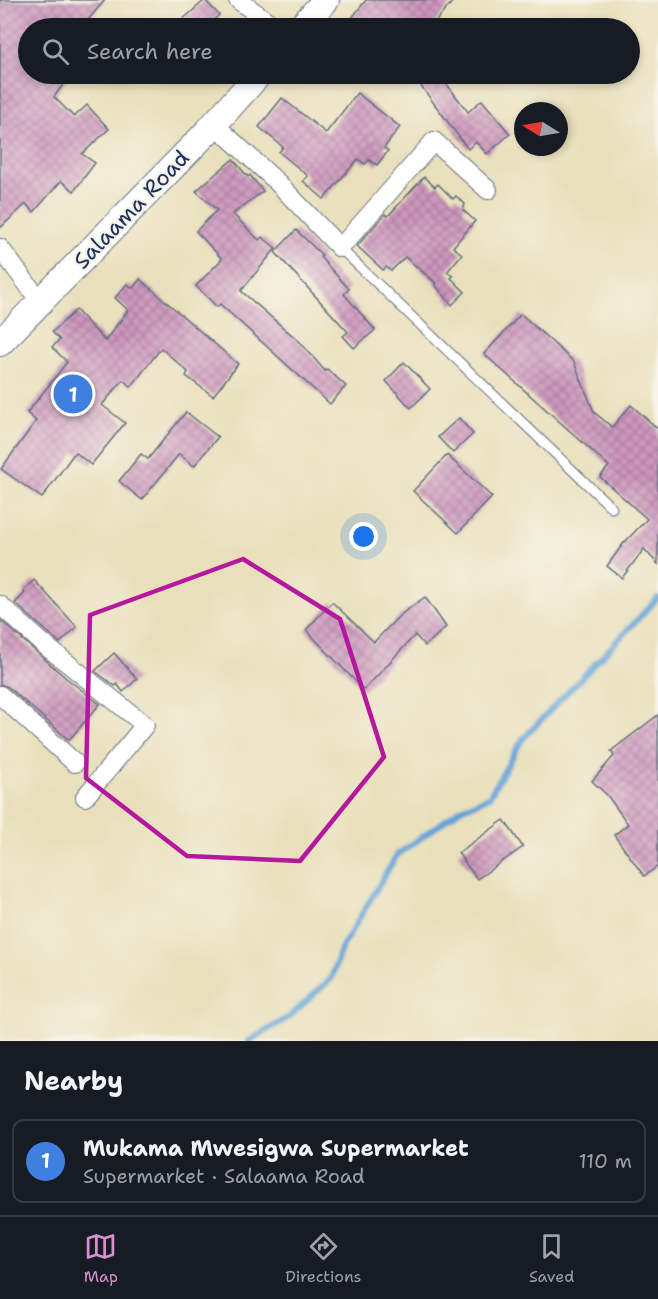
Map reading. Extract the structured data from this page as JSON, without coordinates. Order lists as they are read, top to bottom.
{
  "streets": {
    "main road": ["Salaama Road"]
  },
  "north": "left",
  "page": {
    "search": "Search here",
    "pins": "1",
    "heading": "Nearby",
    "list": [
      {
        "mark": "1",
        "name": "Mukama Mwesigwa Supermarket",
        "note": "Supermarket · Salaama Road",
        "value": "110 m"
      }
    ],
    "nav": ["Map", "Directions", "Saved"]
  }
}
